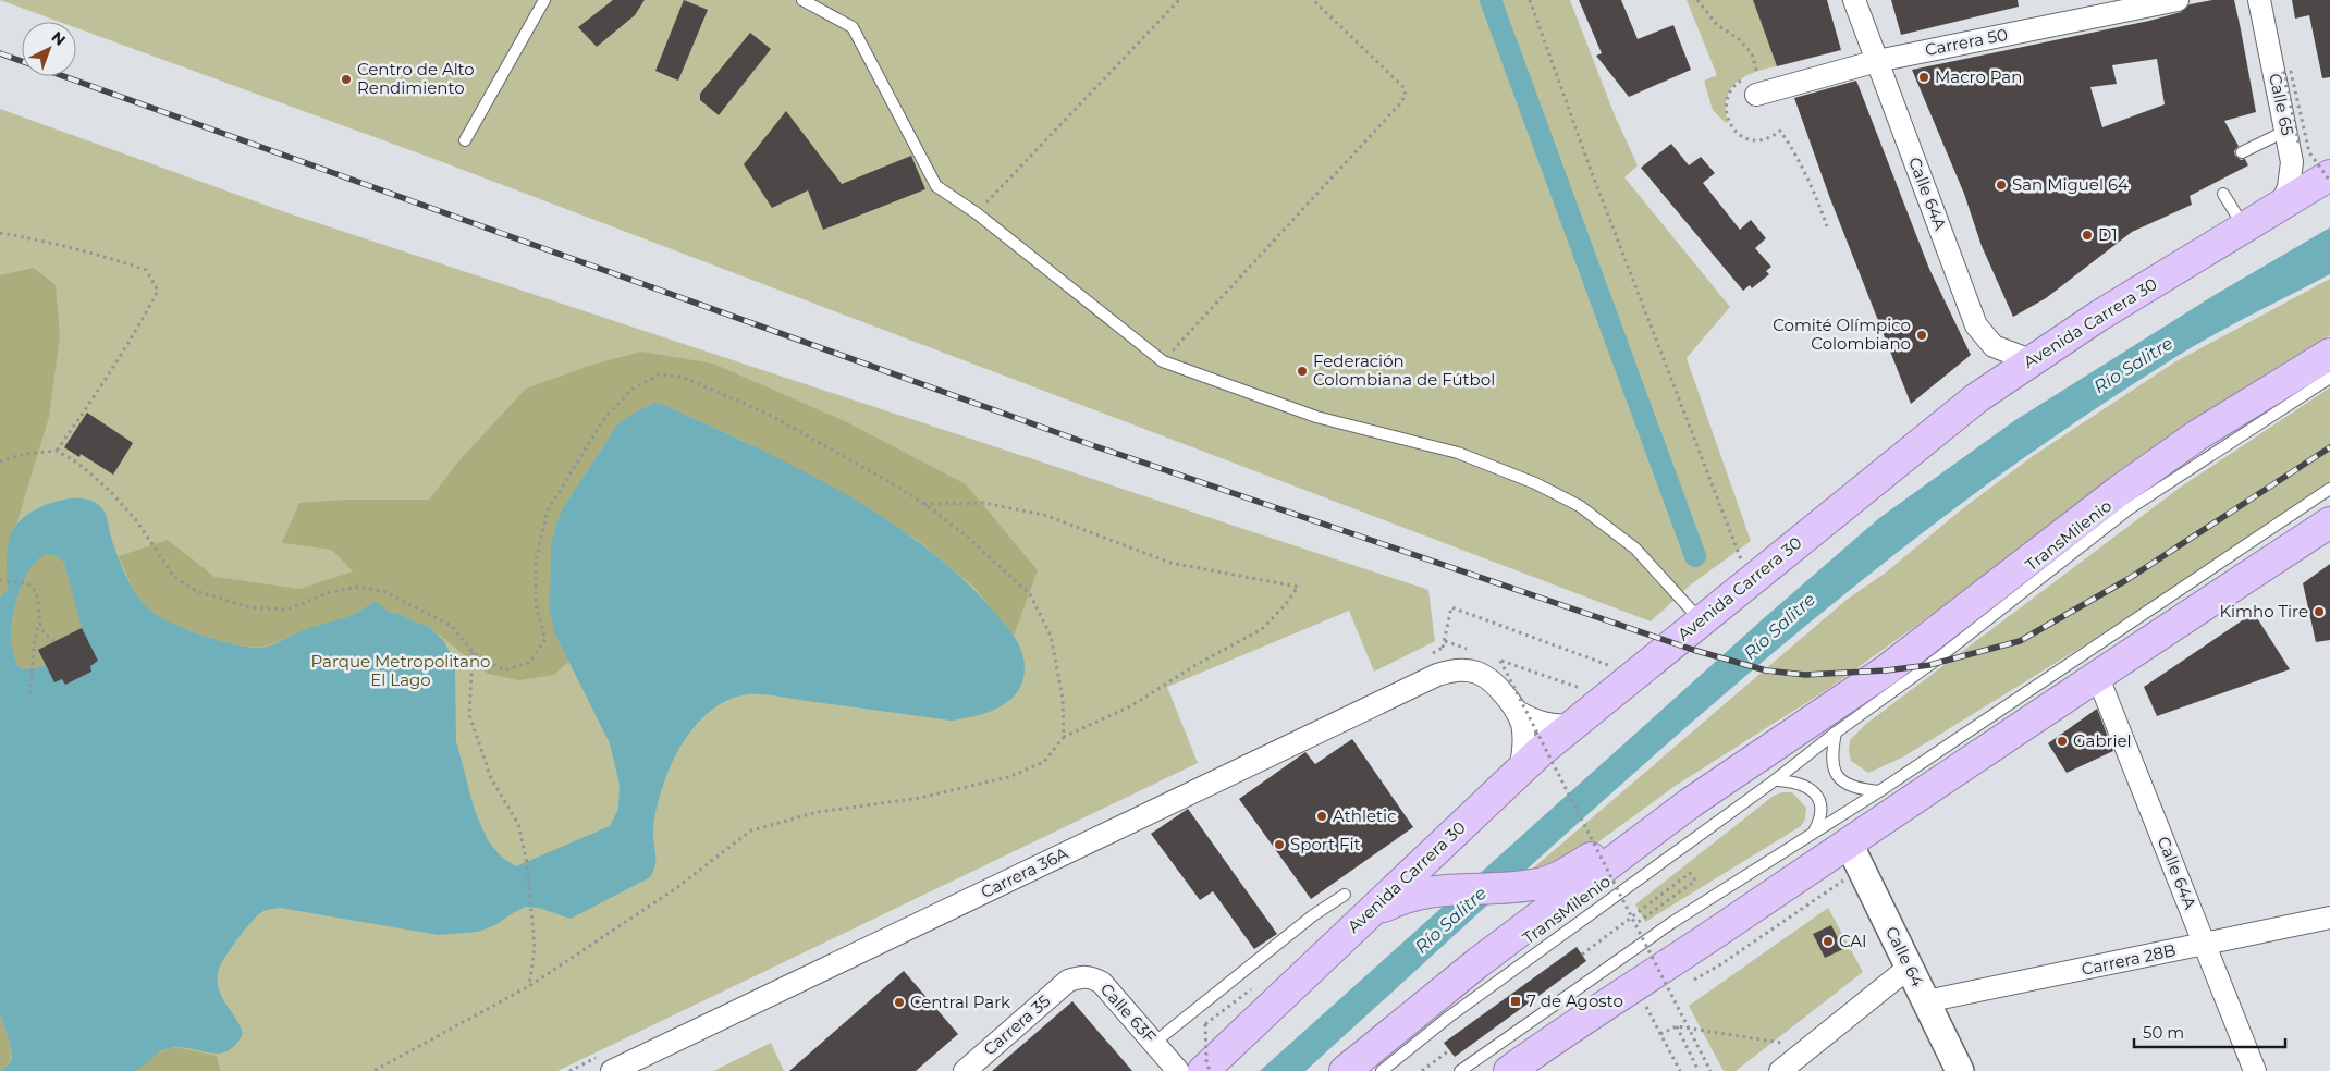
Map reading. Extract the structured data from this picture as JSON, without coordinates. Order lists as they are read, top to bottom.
{
  "streets": {
    "highway": ["Avenida Carrera 30"],
    "street": [
      "Carrera 50",
      "Calle 65",
      "Calle 64A",
      "Carrera 36A",
      "Calle 64",
      "Carrera 28B",
      "Calle 63F",
      "Carrera 35"
    ],
    "lane": ["TransMilenio"]
  },
  "crossings": [
    ["Carrera 50", "Calle 64A"],
    ["Calle 65", "Avenida Carrera 30"],
    ["Calle 64A", "Avenida Carrera 30"],
    ["Calle 64A", "Carrera 28B"],
    ["Calle 64", "Carrera 28B"],
    ["Calle 63F", "Carrera 35"]
  ],
  "water": ["Río Salitre"],
  "parks": ["Parque Metropolitano El Lago"],
  "places": {
    "other": [
      "Macro Pan",
      "Centro de Alto Rendimiento",
      "San Miguel 64",
      "D1",
      "Comité Olímpico Colombiano",
      "Federación Colombiana de Fútbol",
      "Kimho Tire",
      "Gabriel",
      "Athletic",
      "Sport Fit",
      "CAI",
      "Central Park"
    ],
    "transit": ["7 de Agosto"]
  },
  "scale_bar": "50 m",
  "north": "top right"
}
